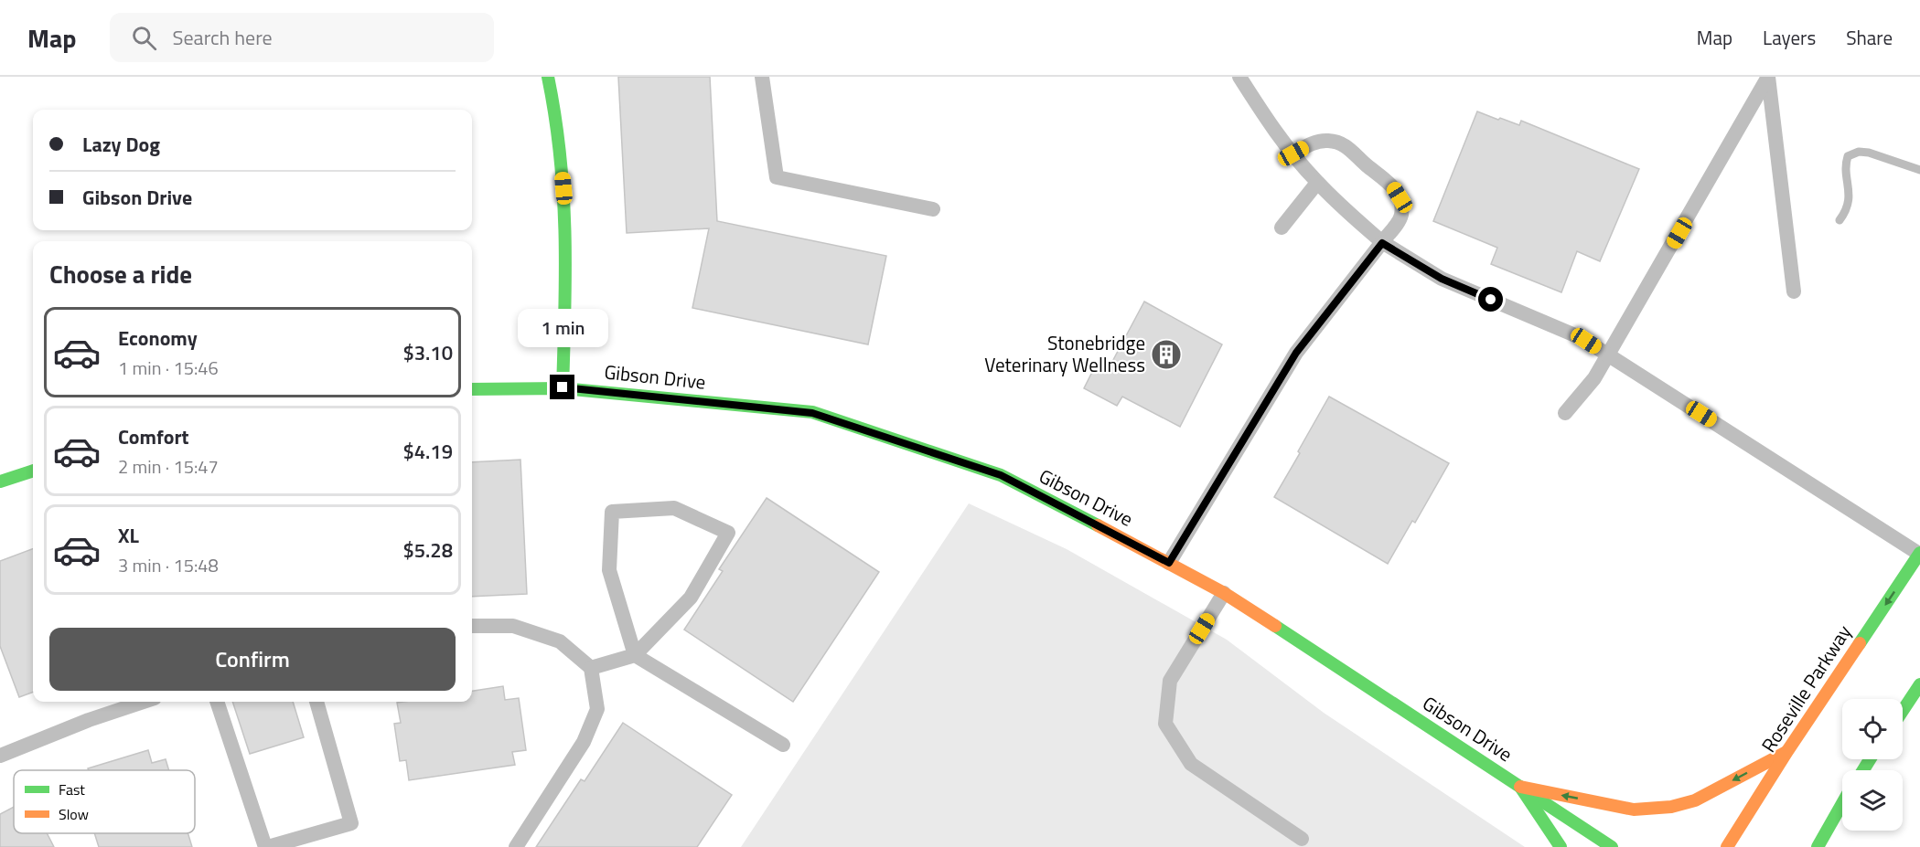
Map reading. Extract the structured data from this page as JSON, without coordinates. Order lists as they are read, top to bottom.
{
  "streets": {
    "street": ["Gibson Drive", "Roseville Parkway"]
  },
  "one_way": ["Roseville Parkway"],
  "places": {
    "building": ["Stonebridge Veterinary Wellness"]
  },
  "legend": ["Fast", "Slow"],
  "page": {
    "header": "Map",
    "search": "Search here",
    "nav": ["Map", "Layers", "Share"],
    "banner": ["Lazy Dog", "Gibson Drive"],
    "heading": "Choose a ride",
    "list": [
      {
        "name": "Economy",
        "note": "1 min · 15:46",
        "value": "$3.10"
      },
      {
        "name": "Comfort",
        "note": "2 min · 15:47",
        "value": "$4.19"
      },
      {
        "name": "XL",
        "note": "3 min · 15:48",
        "value": "$5.28"
      }
    ],
    "bubble": "1 min",
    "buttons": "Confirm"
  }
}
